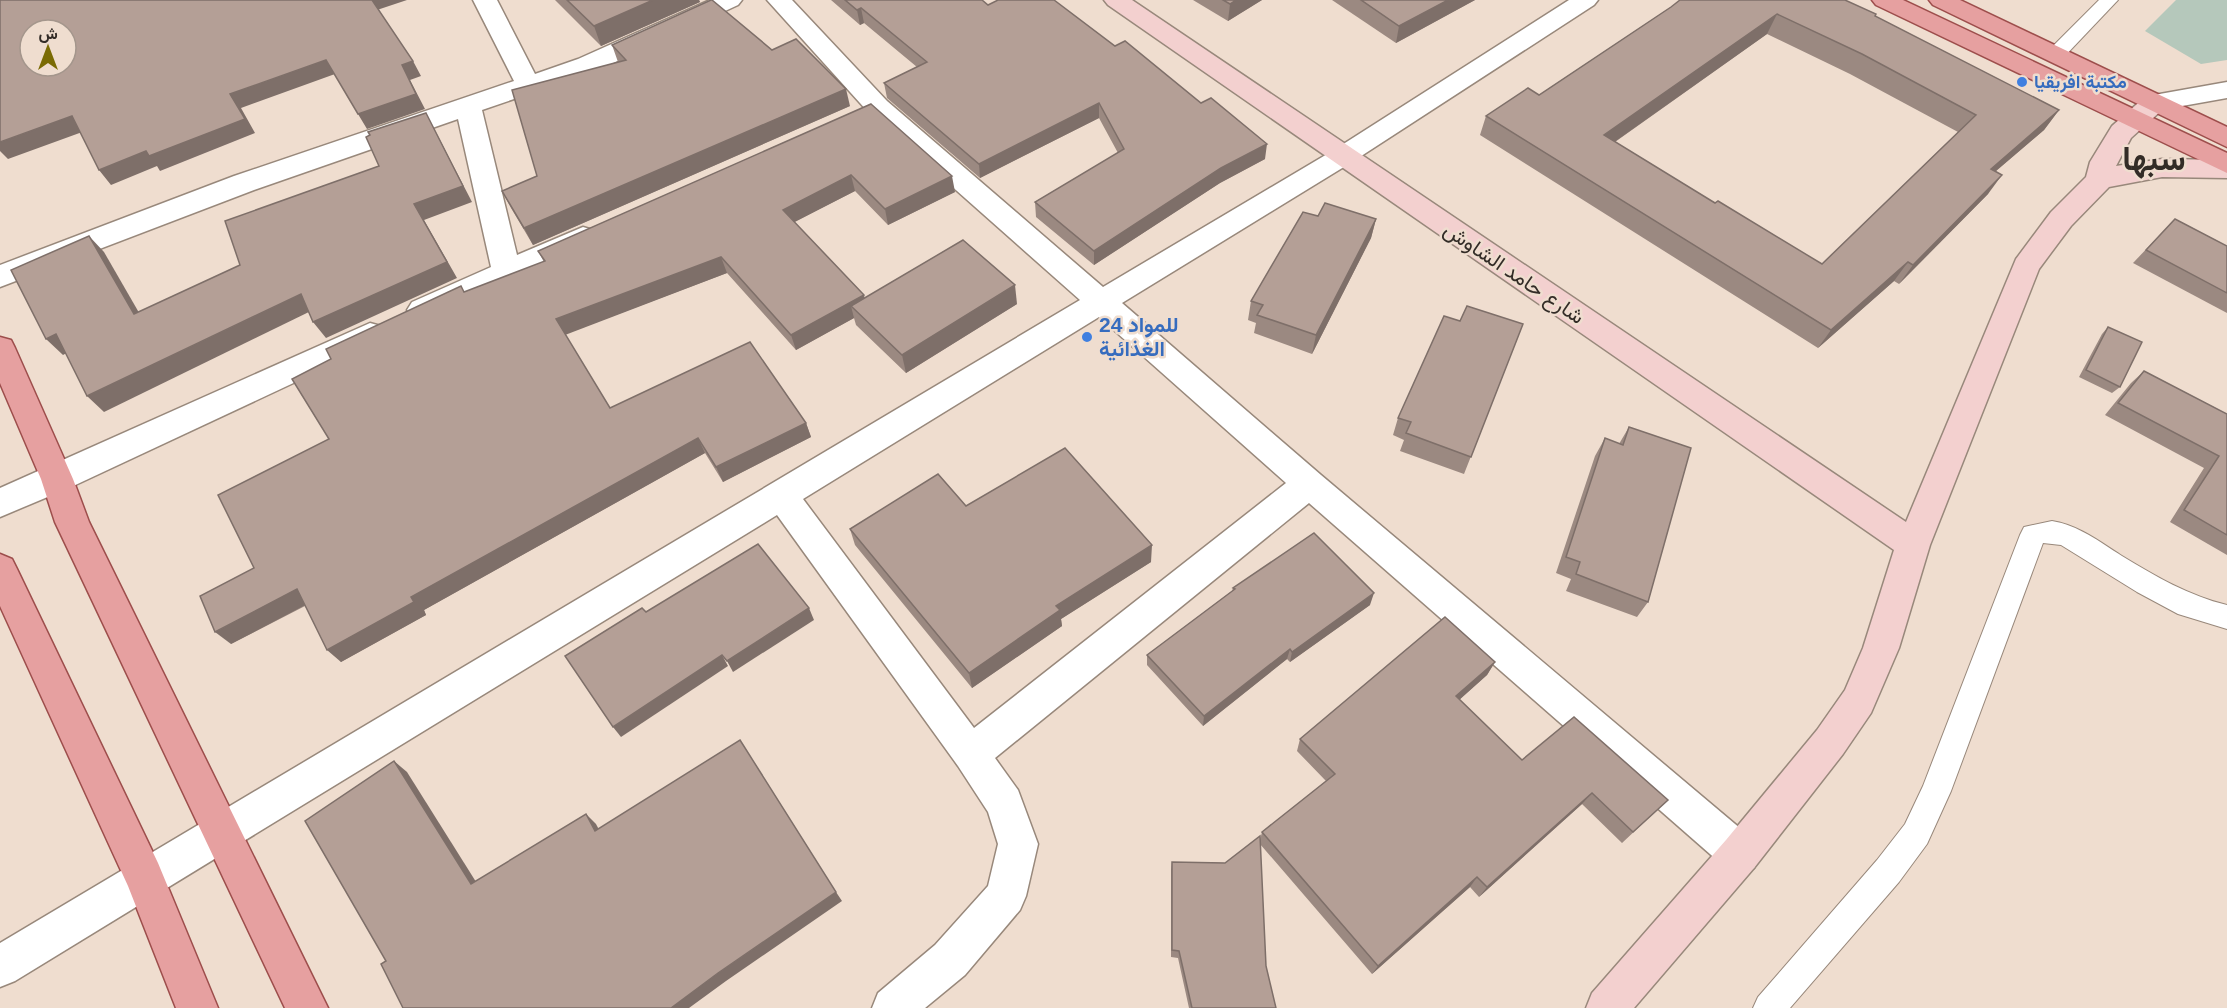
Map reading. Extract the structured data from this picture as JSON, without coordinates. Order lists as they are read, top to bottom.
{
  "streets": {
    "street": ["شارع حامد الشاوش"]
  },
  "districts": ["سبها"],
  "places": ["مكتبة افريقيا", "24 للمواد الغذائية"],
  "north": "top"
}
